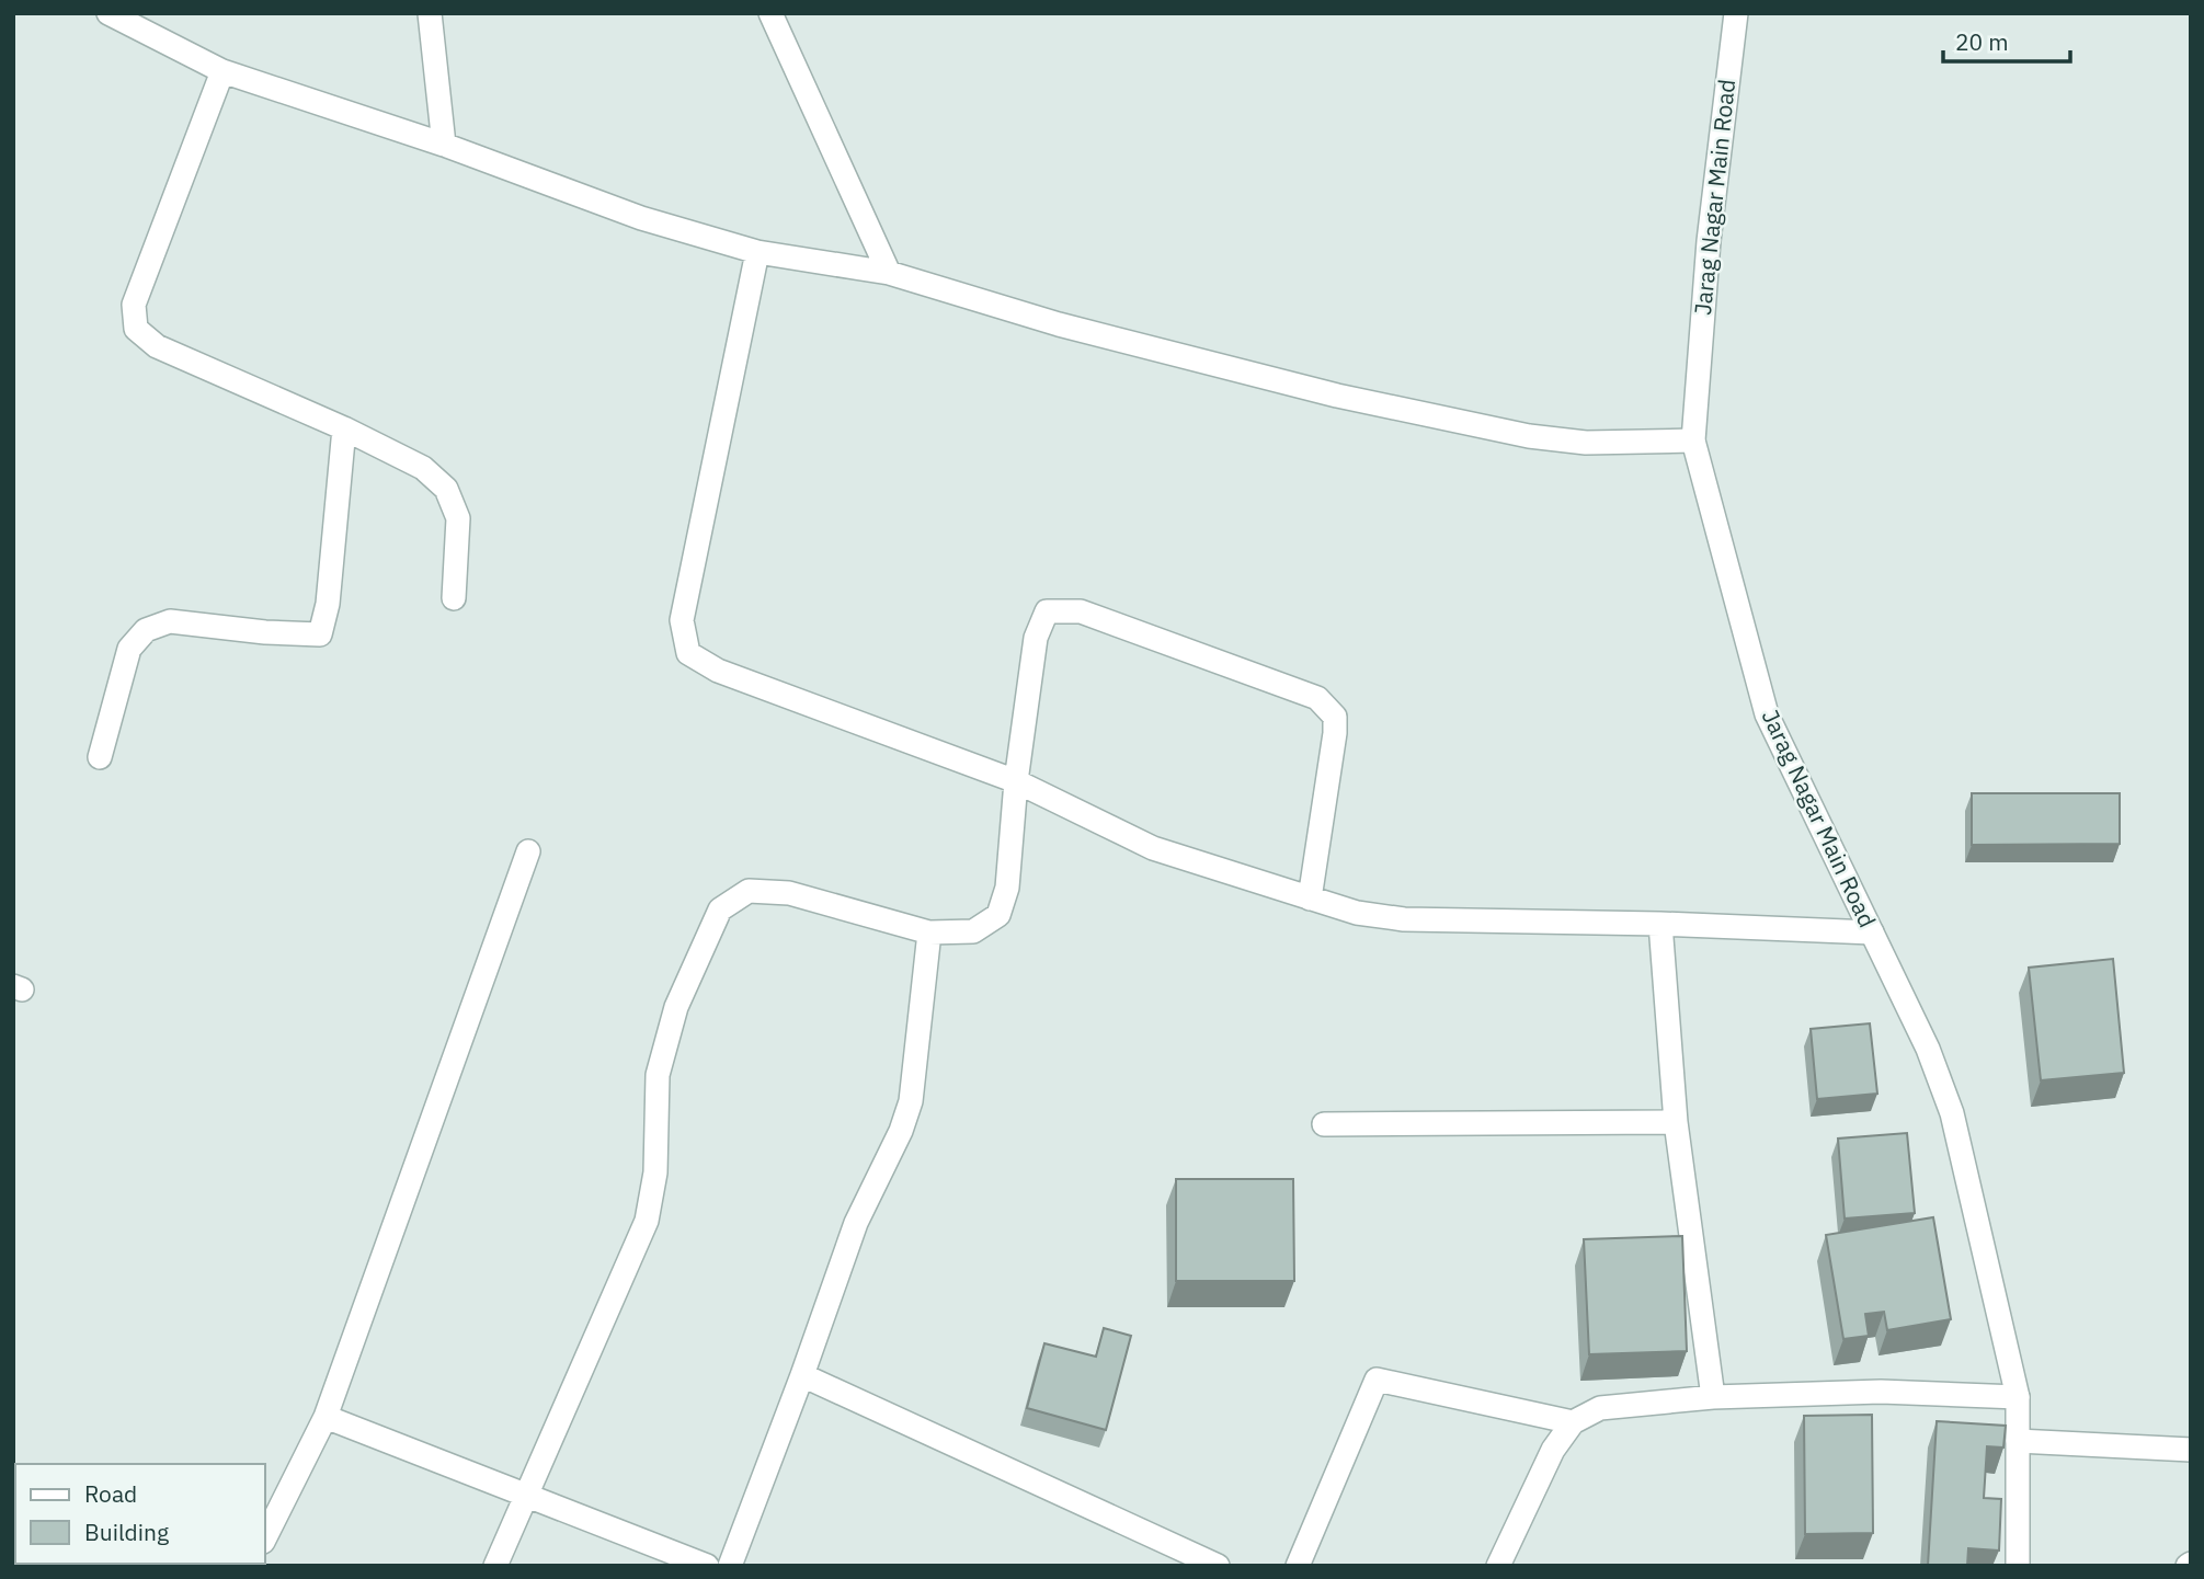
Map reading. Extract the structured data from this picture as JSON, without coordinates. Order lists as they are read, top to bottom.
{
  "streets": {
    "street": ["Jarag Nagar Main Road"]
  },
  "legend": ["Road", "Building"],
  "scale_bar": "20 m"
}
